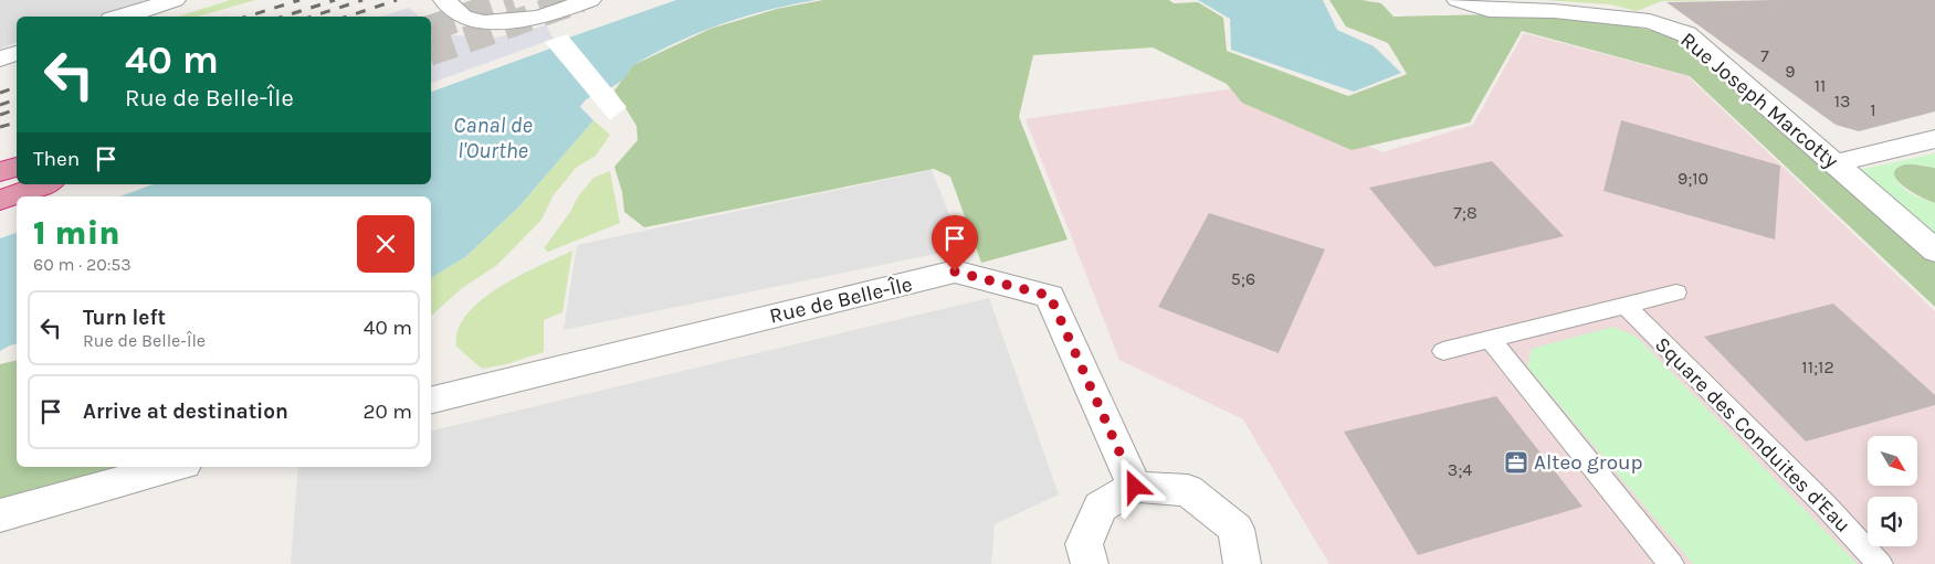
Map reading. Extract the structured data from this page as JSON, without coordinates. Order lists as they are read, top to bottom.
{
  "streets": {
    "street": ["Rue Joseph Marcotty", "Rue de Belle-Île"],
    "lane": ["Square des Conduites d'Eau"]
  },
  "water": ["Canal de l'Ourthe"],
  "places": {
    "office": ["Alteo group"]
  },
  "house_numbers": [
    "7",
    "9",
    "11",
    "13",
    "1",
    "9;10",
    "7;8",
    "5;6",
    "11;12",
    "3;4"
  ],
  "north": "bottom right",
  "page": {
    "turn": ["40 m", "Rue de Belle-Île"],
    "then": "Then",
    "heading": ["1 min", "60 m · 20:53"],
    "list": [
      {
        "name": "Turn left",
        "note": "Rue de Belle-Île",
        "value": "40 m"
      },
      {
        "name": "Arrive at destination",
        "value": "20 m"
      }
    ]
  }
}
